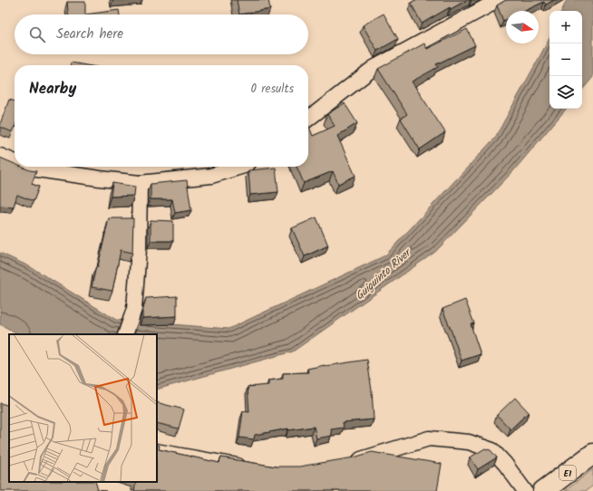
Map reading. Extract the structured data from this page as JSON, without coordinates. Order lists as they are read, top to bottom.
{
  "streets": {
    "highway": ["E1"]
  },
  "water": ["Guiguinto River"],
  "north": "right",
  "page": {
    "map_buttons": ["+", "−"],
    "search": "Search here",
    "heading": ["Nearby", "0 results"]
  }
}
